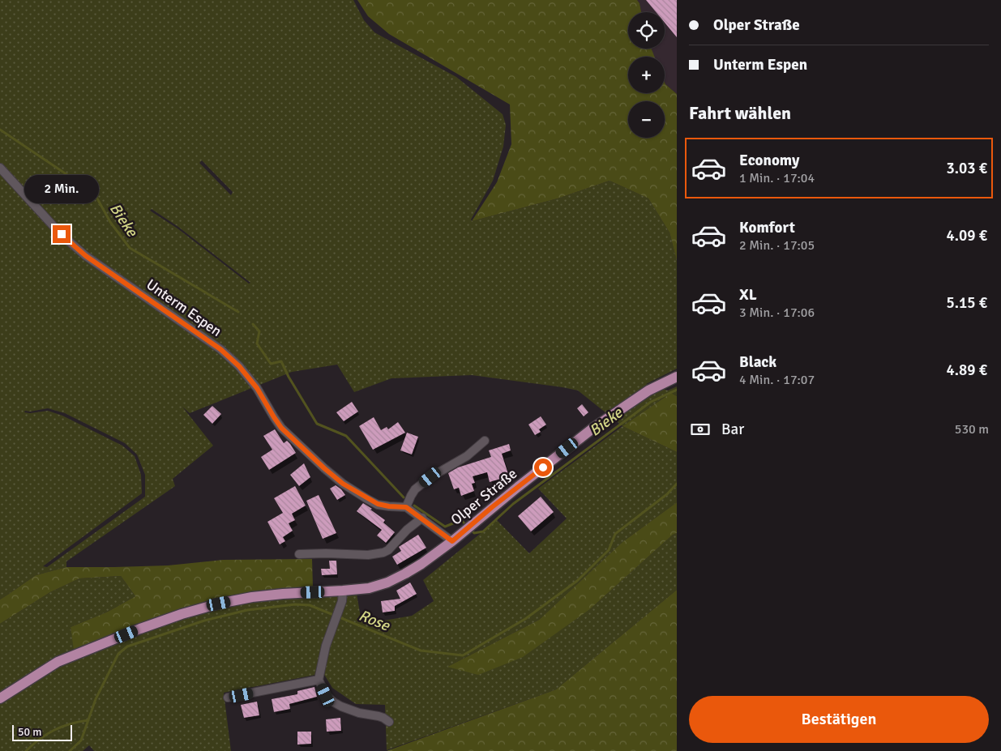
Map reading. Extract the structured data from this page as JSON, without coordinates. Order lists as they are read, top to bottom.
{
  "streets": {
    "main road": ["Olper Straße"],
    "street": ["Unterm Espen"]
  },
  "water": ["Bieke", "Rose"],
  "scale_bar": "50 m",
  "page": {
    "banner": ["Olper Straße", "Unterm Espen"],
    "map_buttons": ["+", "−"],
    "heading": "Fahrt wählen",
    "list": [
      {
        "name": "Economy",
        "note": "1 Min. · 17:04",
        "value": "3.03 €"
      },
      {
        "name": "Komfort",
        "note": "2 Min. · 17:05",
        "value": "4.09 €"
      },
      {
        "name": "XL",
        "note": "3 Min. · 17:06",
        "value": "5.15 €"
      },
      {
        "name": "Black",
        "note": "4 Min. · 17:07",
        "value": "4.89 €"
      }
    ],
    "bubble": "2 Min.",
    "pay": ["Bar", "530 m"],
    "buttons": "Bestätigen",
    "scale": "50 m"
  }
}
